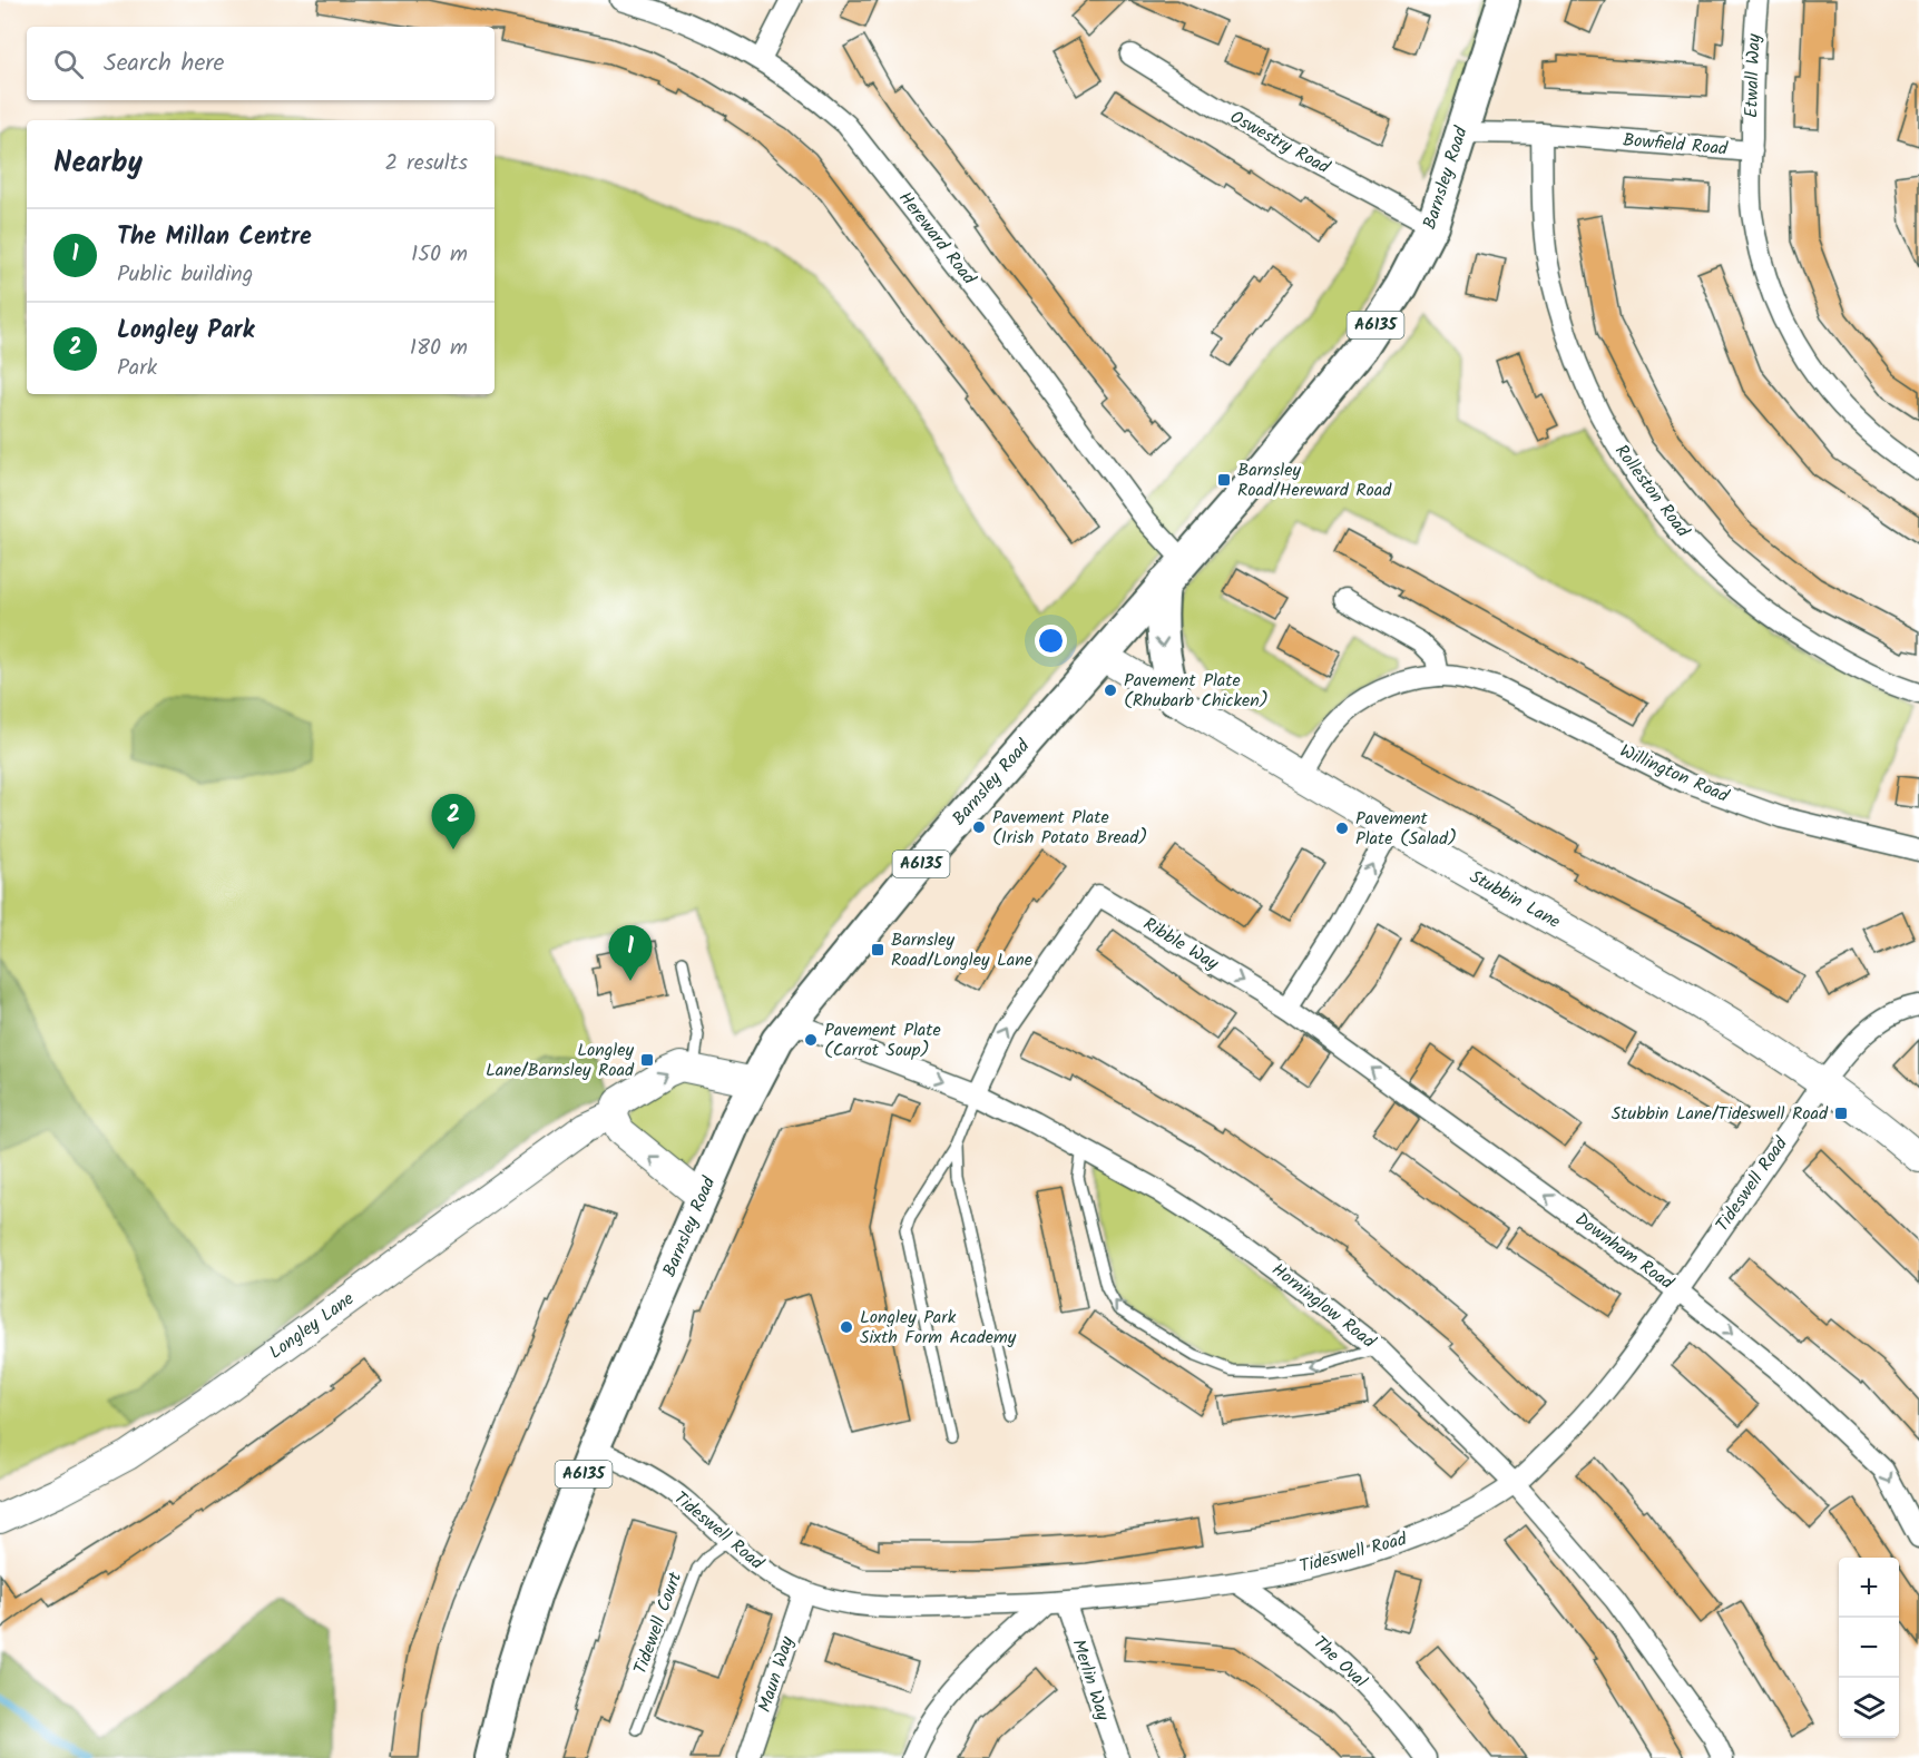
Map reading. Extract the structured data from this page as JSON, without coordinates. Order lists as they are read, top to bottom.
{
  "streets": {
    "main road": ["Barnsley Road", "A6135"],
    "street": [
      "Etwall Way",
      "Oswestry Road",
      "Bowfield Road",
      "Hereward Road",
      "Rolleston Road",
      "Willington Road",
      "Stubbin Lane",
      "Ribble Way",
      "Tideswell Road",
      "Downham Road",
      "Horninglow Road",
      "Longley Lane",
      "The Oval",
      "Maun Way",
      "Merlin Way"
    ],
    "lane": ["Tidewell Court"]
  },
  "crossings": [
    ["Etwall Way", "Bowfield Road"],
    ["Oswestry Road", "Barnsley Road"],
    ["Bowfield Road", "Barnsley Road"],
    ["Bowfield Road", "Rolleston Road"],
    ["Barnsley Road", "Hereward Road"],
    ["Barnsley Road", "Stubbin Lane"],
    ["Barnsley Road", "Tideswell Road"],
    ["Barnsley Road", "Horninglow Road"],
    ["Barnsley Road", "Longley Lane"],
    ["Willington Road", "Stubbin Lane"],
    ["Stubbin Lane", "Tideswell Road"],
    ["Ribble Way", "Downham Road"],
    ["Ribble Way", "Horninglow Road"],
    ["Tideswell Road", "Downham Road"],
    ["Tideswell Road", "Horninglow Road"],
    ["Tideswell Road", "Tidewell Court"],
    ["Tideswell Road", "The Oval"],
    ["Tideswell Road", "Maun Way"],
    ["Tideswell Road", "Merlin Way"]
  ],
  "places": {
    "transit": [
      "Barnsley Road/Hereward Road",
      "Barnsley Road/Longley Lane",
      "Longley Lane/Barnsley Road",
      "Stubbin Lane/Tideswell Road"
    ],
    "other": [
      "Pavement Plate (Rhubarb Chicken)",
      "Pavement Plate (Irish Potato Bread)",
      "Pavement Plate (Salad)",
      "Pavement Plate (Carrot Soup)",
      "Longley Park Sixth Form Academy"
    ]
  },
  "page": {
    "search": "Search here",
    "heading": ["Nearby", "2 results"],
    "list": [
      {
        "mark": "1",
        "name": "The Millan Centre",
        "note": "Public building",
        "value": "150 m"
      },
      {
        "mark": "2",
        "name": "Longley Park",
        "note": "Park",
        "value": "180 m"
      }
    ],
    "pins": ["2", "1"],
    "map_buttons": ["+", "−"]
  }
}
